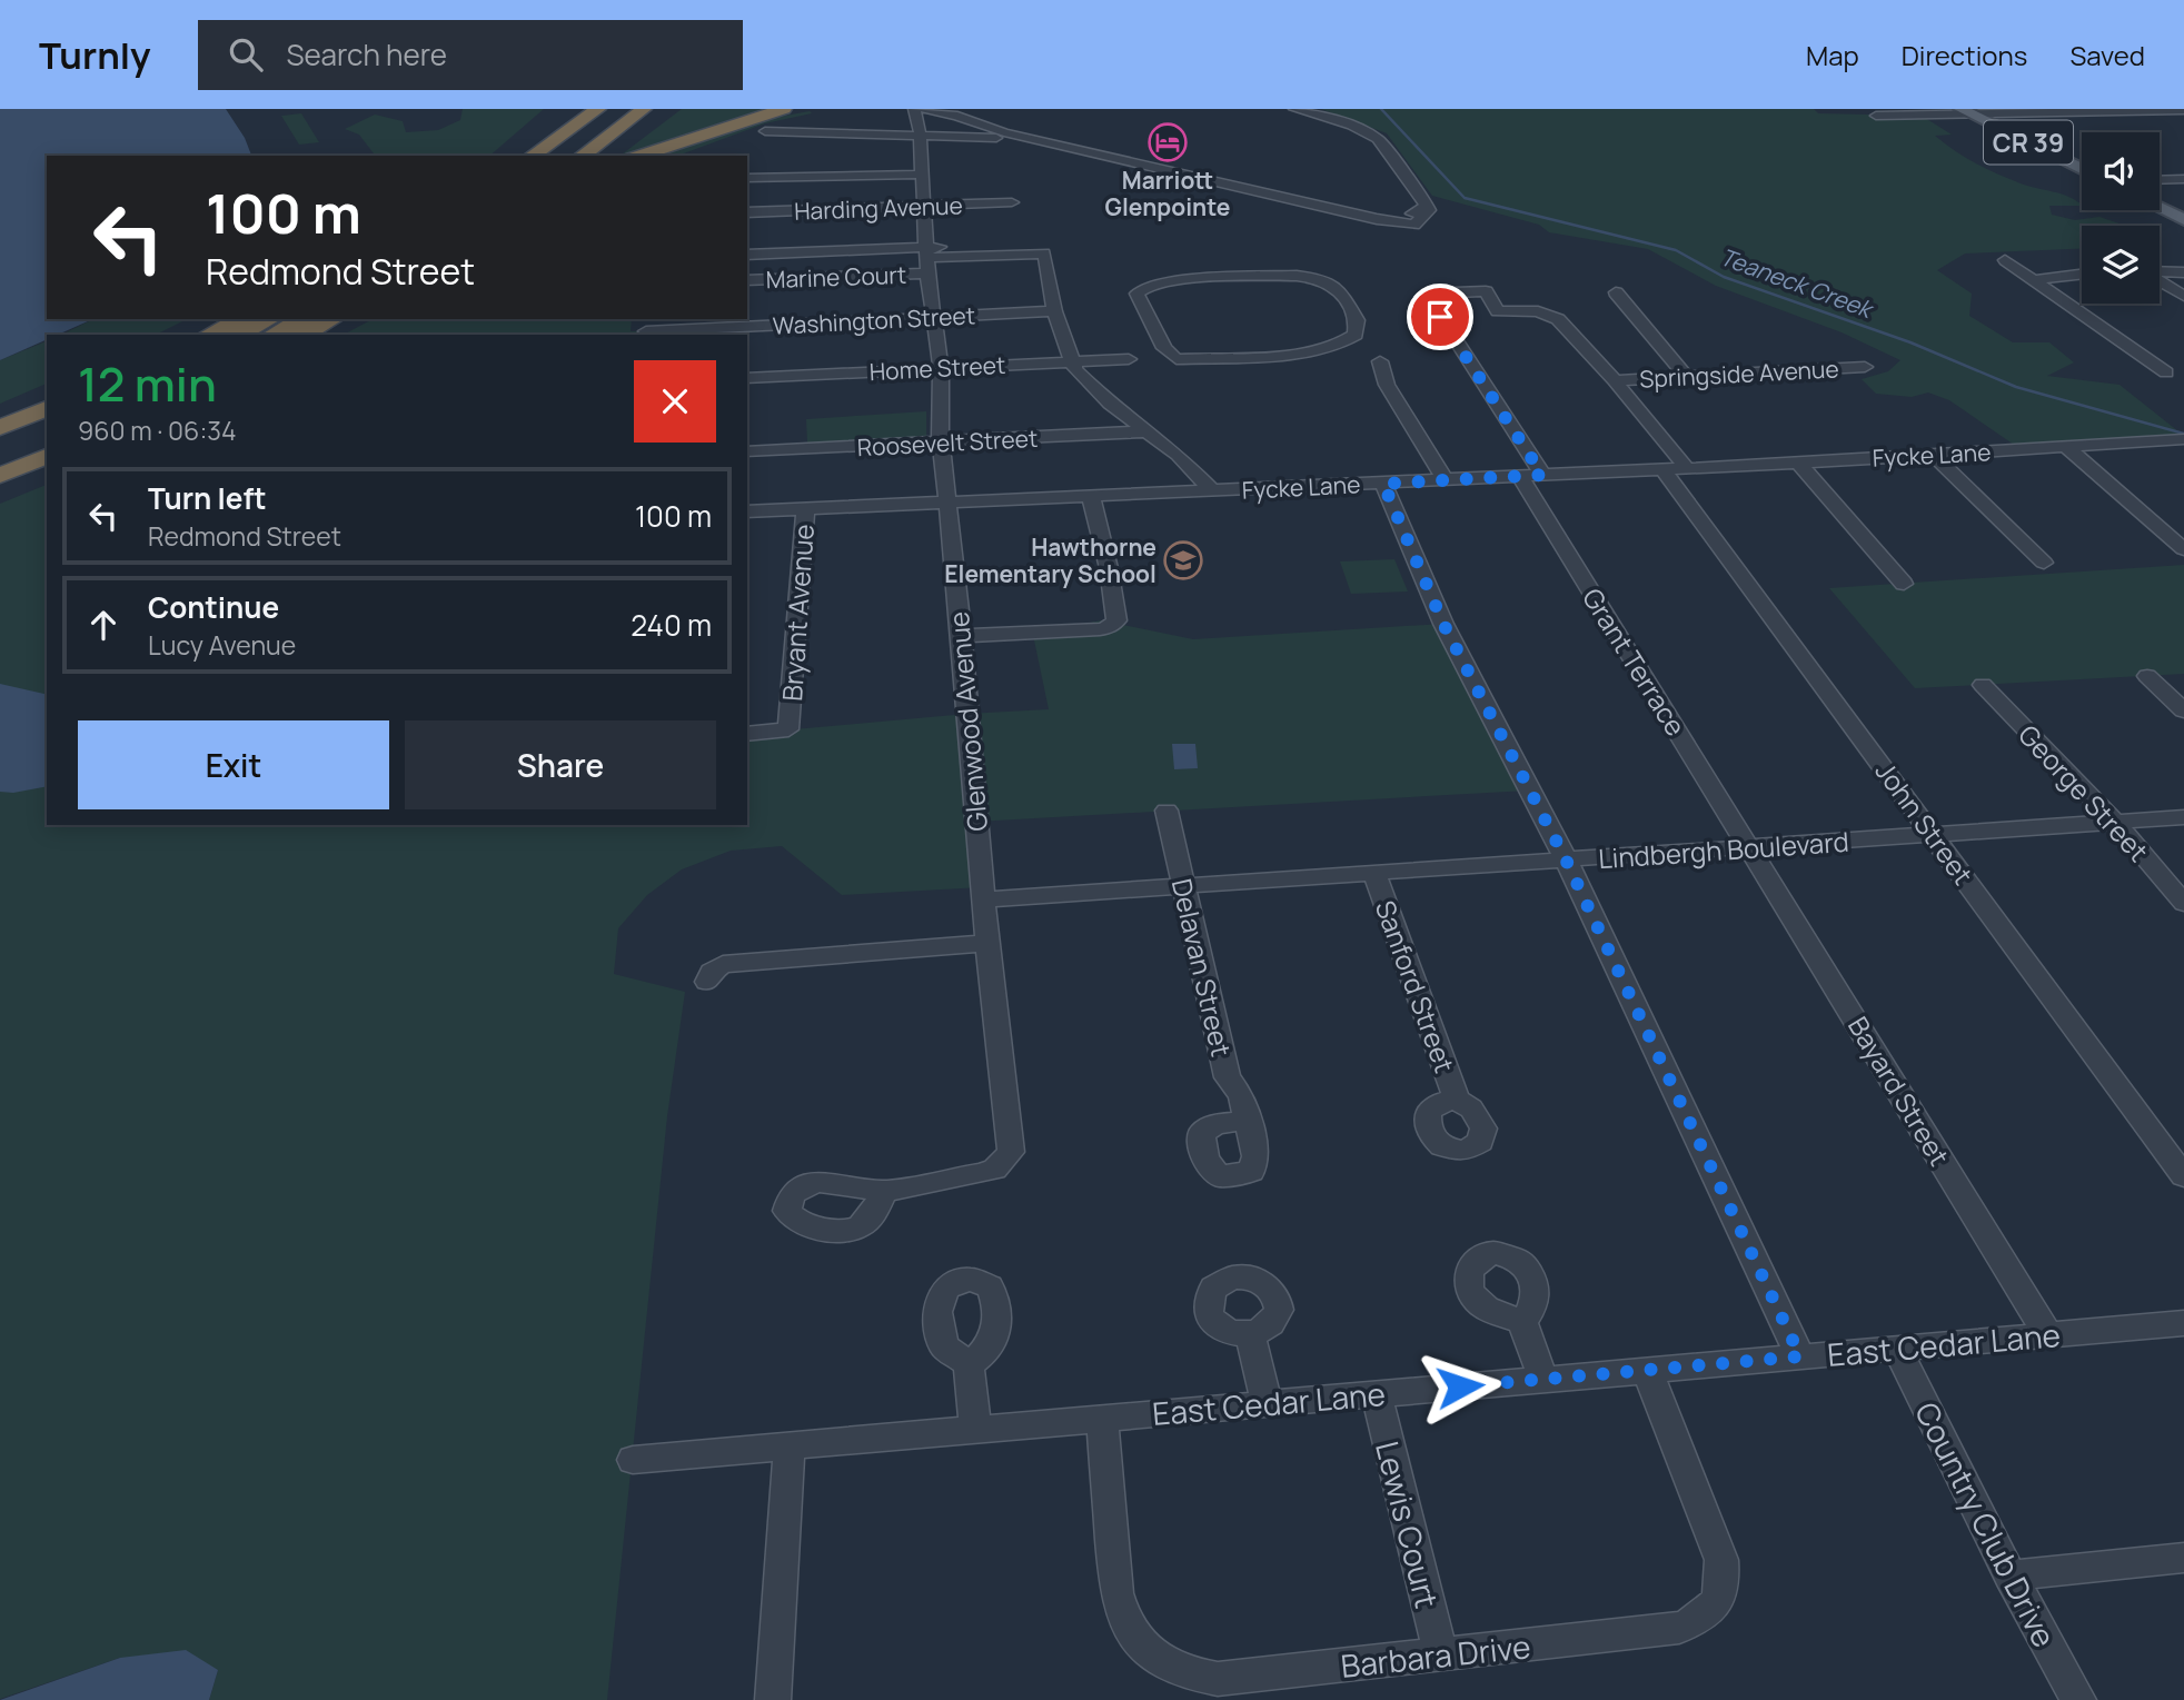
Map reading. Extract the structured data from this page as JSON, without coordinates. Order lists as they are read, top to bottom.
{
  "streets": {
    "main road": ["CR 39"],
    "street": [
      "Harding Avenue",
      "Marine Court",
      "Washington Street",
      "Home Street",
      "Springside Avenue",
      "Roosevelt Street",
      "Fycke Lane",
      "Bryant Avenue",
      "Grant Terrace",
      "Glenwood Avenue",
      "George Street",
      "John Street",
      "Lindbergh Boulevard",
      "Delavan Street",
      "Sanford Street",
      "Bayard Street",
      "East Cedar Lane",
      "Lewis Court",
      "Country Club Drive",
      "Barbara Drive"
    ]
  },
  "crossings": [
    ["Harding Avenue", "Glenwood Avenue"],
    ["Marine Court", "Glenwood Avenue"],
    ["Washington Street", "Glenwood Avenue"],
    ["Home Street", "Glenwood Avenue"],
    ["Roosevelt Street", "Glenwood Avenue"],
    ["Fycke Lane", "Bryant Avenue"],
    ["Fycke Lane", "Grant Terrace"],
    ["Fycke Lane", "Glenwood Avenue"],
    ["Fycke Lane", "John Street"],
    ["Grant Terrace", "Lindbergh Boulevard"],
    ["Grant Terrace", "Bayard Street"],
    ["Glenwood Avenue", "Lindbergh Boulevard"],
    ["George Street", "Lindbergh Boulevard"],
    ["John Street", "Lindbergh Boulevard"],
    ["Lindbergh Boulevard", "Delavan Street"],
    ["Lindbergh Boulevard", "Sanford Street"],
    ["Lindbergh Boulevard", "Bayard Street"],
    ["Bayard Street", "East Cedar Lane"],
    ["East Cedar Lane", "Lewis Court"],
    ["East Cedar Lane", "Country Club Drive"],
    ["East Cedar Lane", "Barbara Drive"],
    ["Lewis Court", "Barbara Drive"]
  ],
  "water": ["Teaneck Creek"],
  "places": {
    "hotel": ["Marriott Glenpointe"],
    "school or university": ["Hawthorne Elementary School"]
  },
  "page": {
    "header": "Turnly",
    "search": "Search here",
    "nav": ["Map", "Directions", "Saved"],
    "turn": ["100 m", "Redmond Street"],
    "heading": ["12 min", "960 m · 06:34"],
    "list": [
      {
        "name": "Turn left",
        "note": "Redmond Street",
        "value": "100 m"
      },
      {
        "name": "Continue",
        "note": "Lucy Avenue",
        "value": "240 m"
      }
    ],
    "buttons": ["Exit", "Share"]
  }
}
